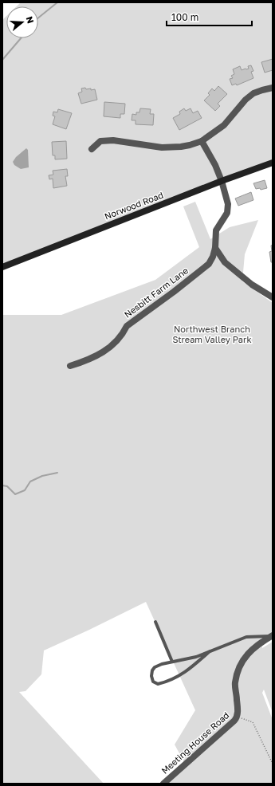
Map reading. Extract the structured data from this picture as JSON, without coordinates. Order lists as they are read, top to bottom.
{
  "streets": {
    "street": ["Norwood Road", "Nesbitt Farm Lane", "Meeting House Road"]
  },
  "crossings": [
    ["Norwood Road", "Nesbitt Farm Lane"]
  ],
  "parks": ["Northwest Branch Stream Valley Park"],
  "scale_bar": "100 m",
  "north": "right"
}
